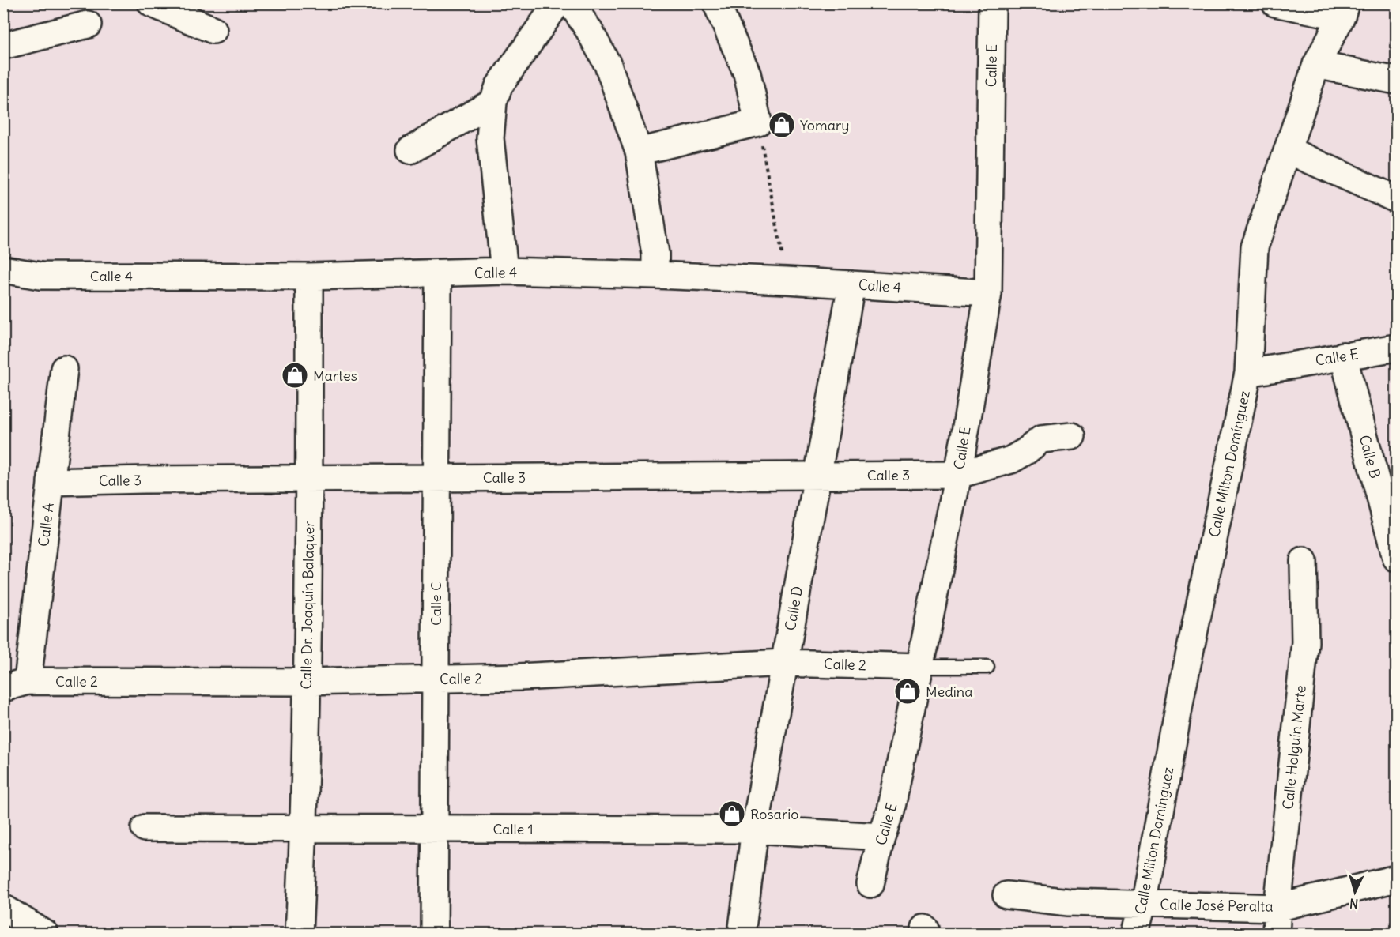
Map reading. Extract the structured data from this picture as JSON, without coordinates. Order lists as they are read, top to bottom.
{
  "streets": {
    "street": [
      "Calle E",
      "Calle 4",
      "Calle B",
      "Calle Milton Domínguez",
      "Calle 3",
      "Calle A",
      "Calle C",
      "Calle Dr. Joaquín Balaquer",
      "Calle D",
      "Calle 2",
      "Calle Holguín Marte",
      "Calle 1",
      "Calle José Peralta"
    ]
  },
  "crossings": [
    ["Calle E", "Calle 4"],
    ["Calle E", "Calle B"],
    ["Calle E", "Calle Milton Domínguez"],
    ["Calle E", "Calle 3"],
    ["Calle E", "Calle 2"],
    ["Calle E", "Calle 1"],
    ["Calle 4", "Calle C"],
    ["Calle 4", "Calle Dr. Joaquín Balaquer"],
    ["Calle 4", "Calle D"],
    ["Calle Milton Domínguez", "Calle José Peralta"],
    ["Calle 3", "Calle A"],
    ["Calle 3", "Calle C"],
    ["Calle 3", "Calle Dr. Joaquín Balaquer"],
    ["Calle 3", "Calle D"],
    ["Calle A", "Calle 2"],
    ["Calle C", "Calle 2"],
    ["Calle C", "Calle 1"],
    ["Calle Dr. Joaquín Balaquer", "Calle 2"],
    ["Calle Dr. Joaquín Balaquer", "Calle 1"],
    ["Calle D", "Calle 2"],
    ["Calle D", "Calle 1"],
    ["Calle Holguín Marte", "Calle José Peralta"]
  ],
  "places": {
    "shop": [
      "Yomary",
      "Martes",
      "Medina",
      "Rosario"
    ]
  },
  "north": "bottom"
}
